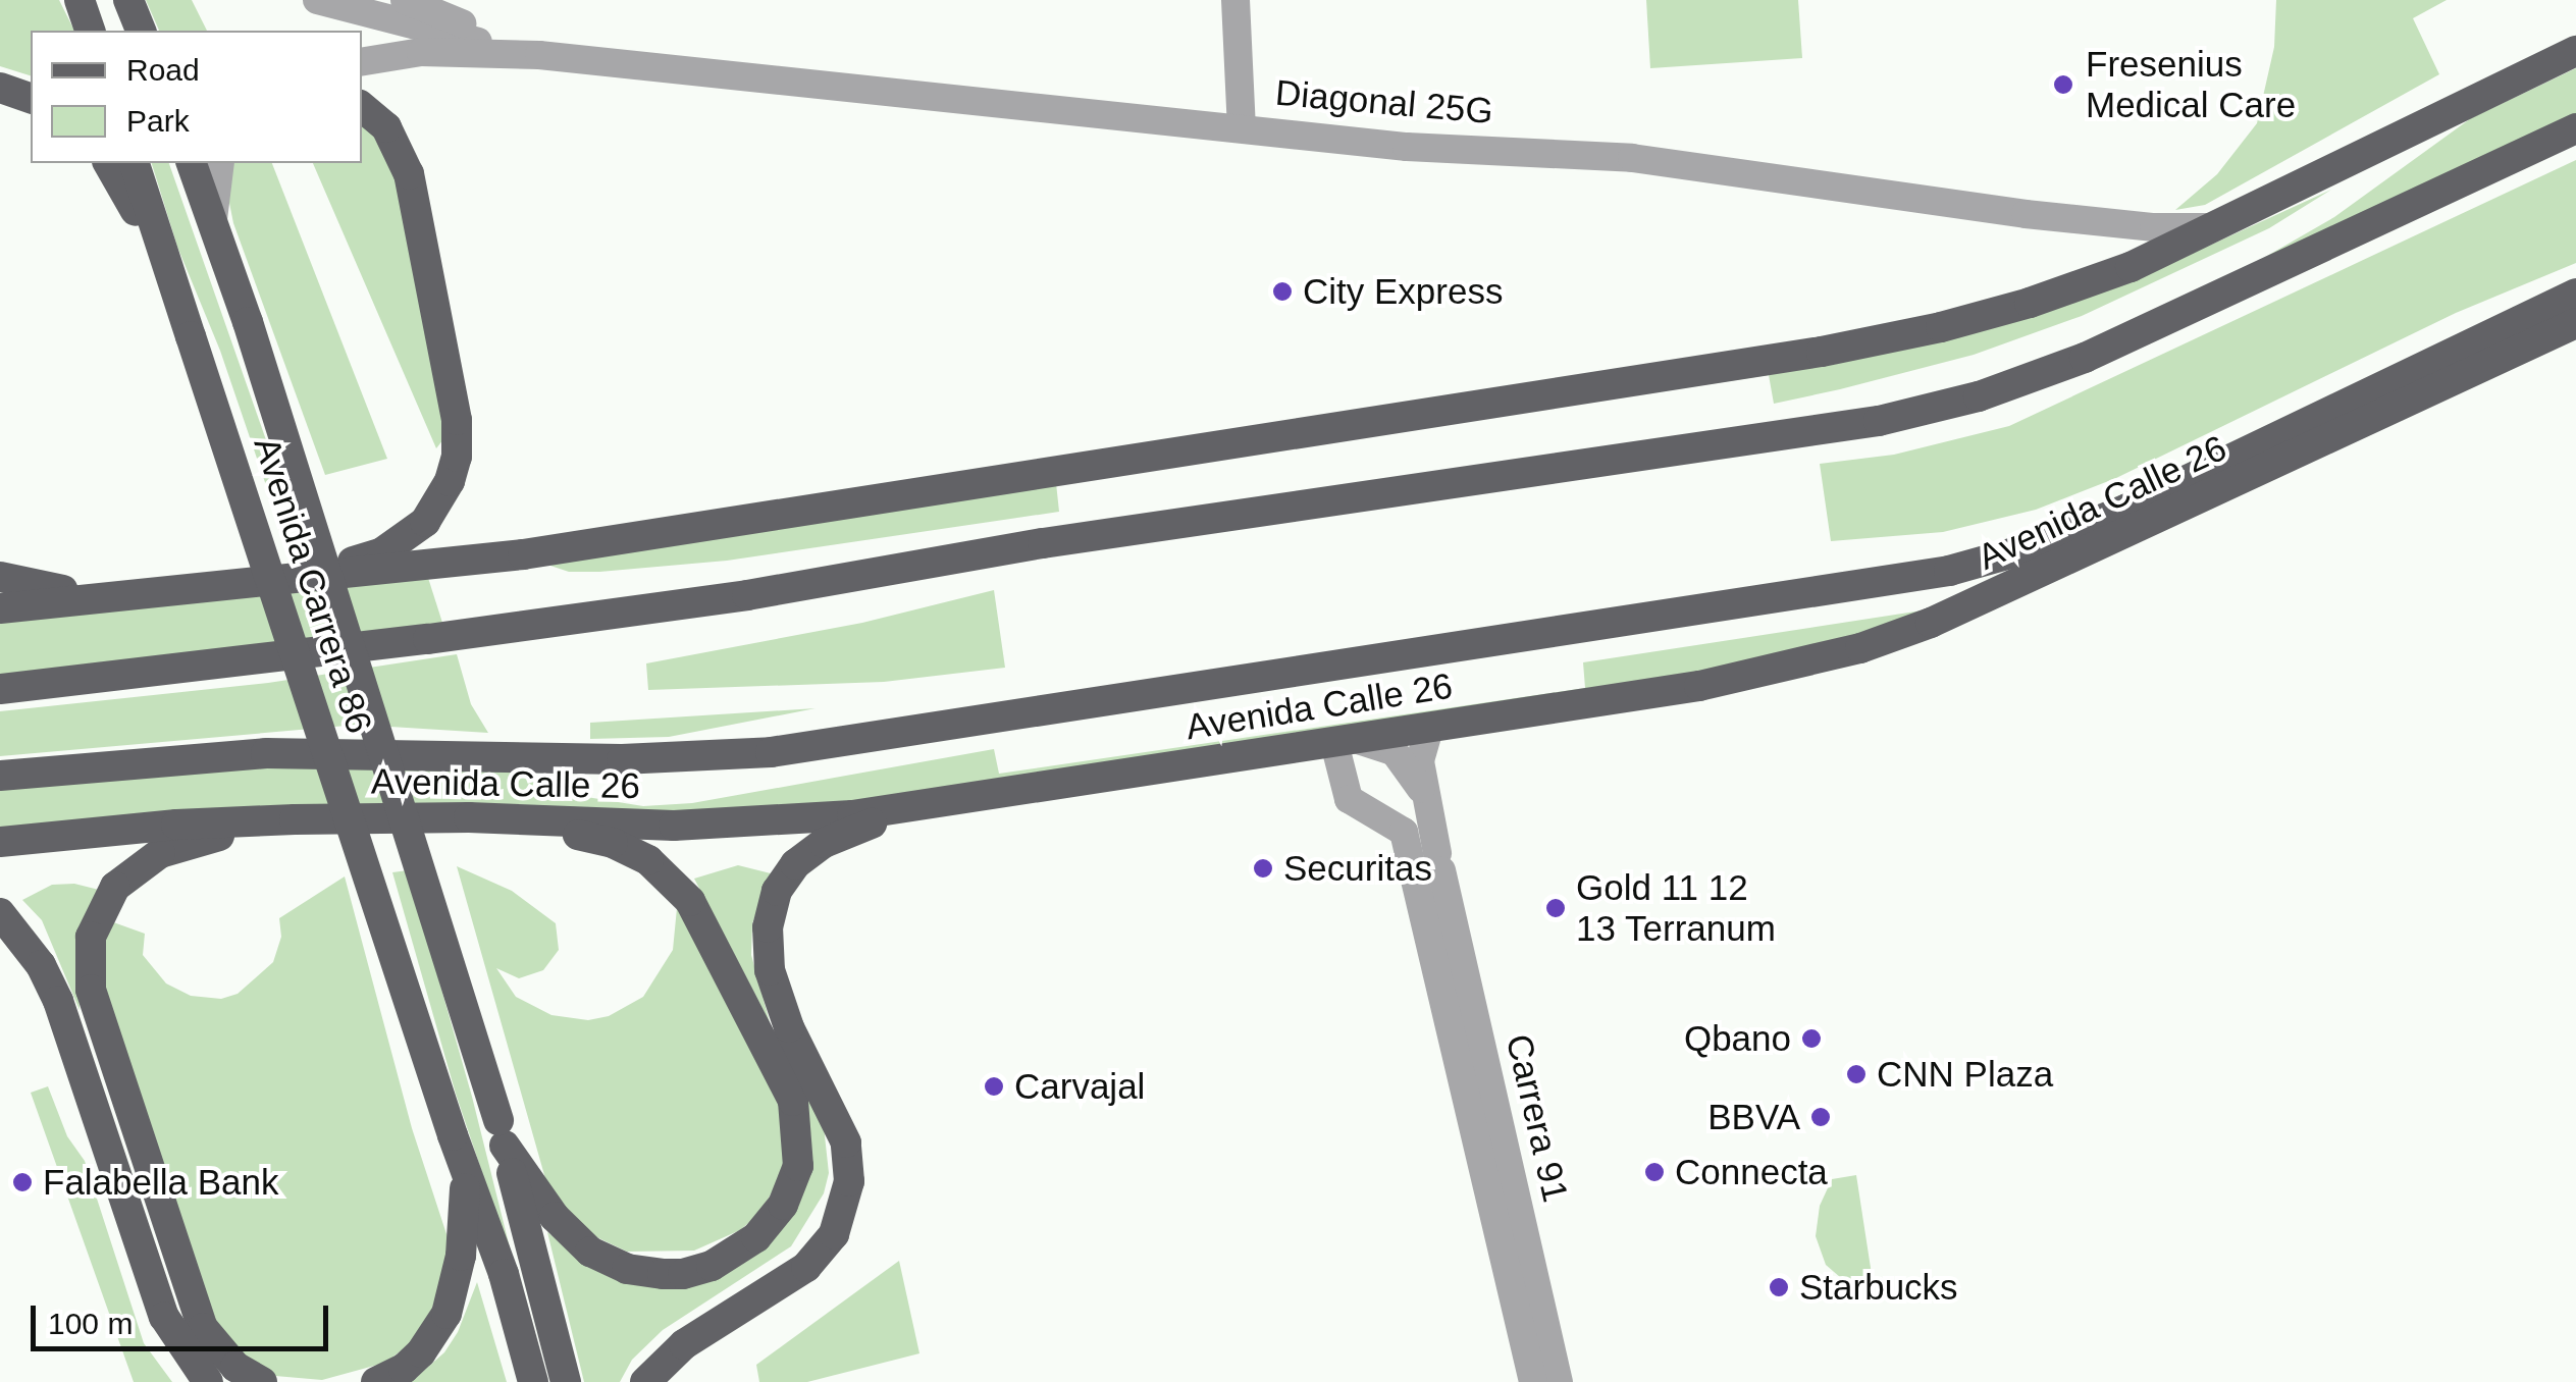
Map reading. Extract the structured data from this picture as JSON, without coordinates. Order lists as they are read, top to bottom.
{
  "streets": {
    "main road": ["Avenida Calle 26", "Avenida Carrera 86"],
    "street": ["Diagonal 25G", "Carrera 91"]
  },
  "crossings": [
    ["Avenida Calle 26", "Carrera 91"]
  ],
  "places": [
    "Fresenius Medical Care",
    "City Express",
    "Securitas",
    "Gold 11 12 13 Terranum",
    "Qbano",
    "CNN Plaza",
    "Carvajal",
    "BBVA",
    "Connecta",
    "Falabella Bank",
    "Starbucks"
  ],
  "legend": ["Road", "Park"],
  "scale_bar": "100 m"
}
